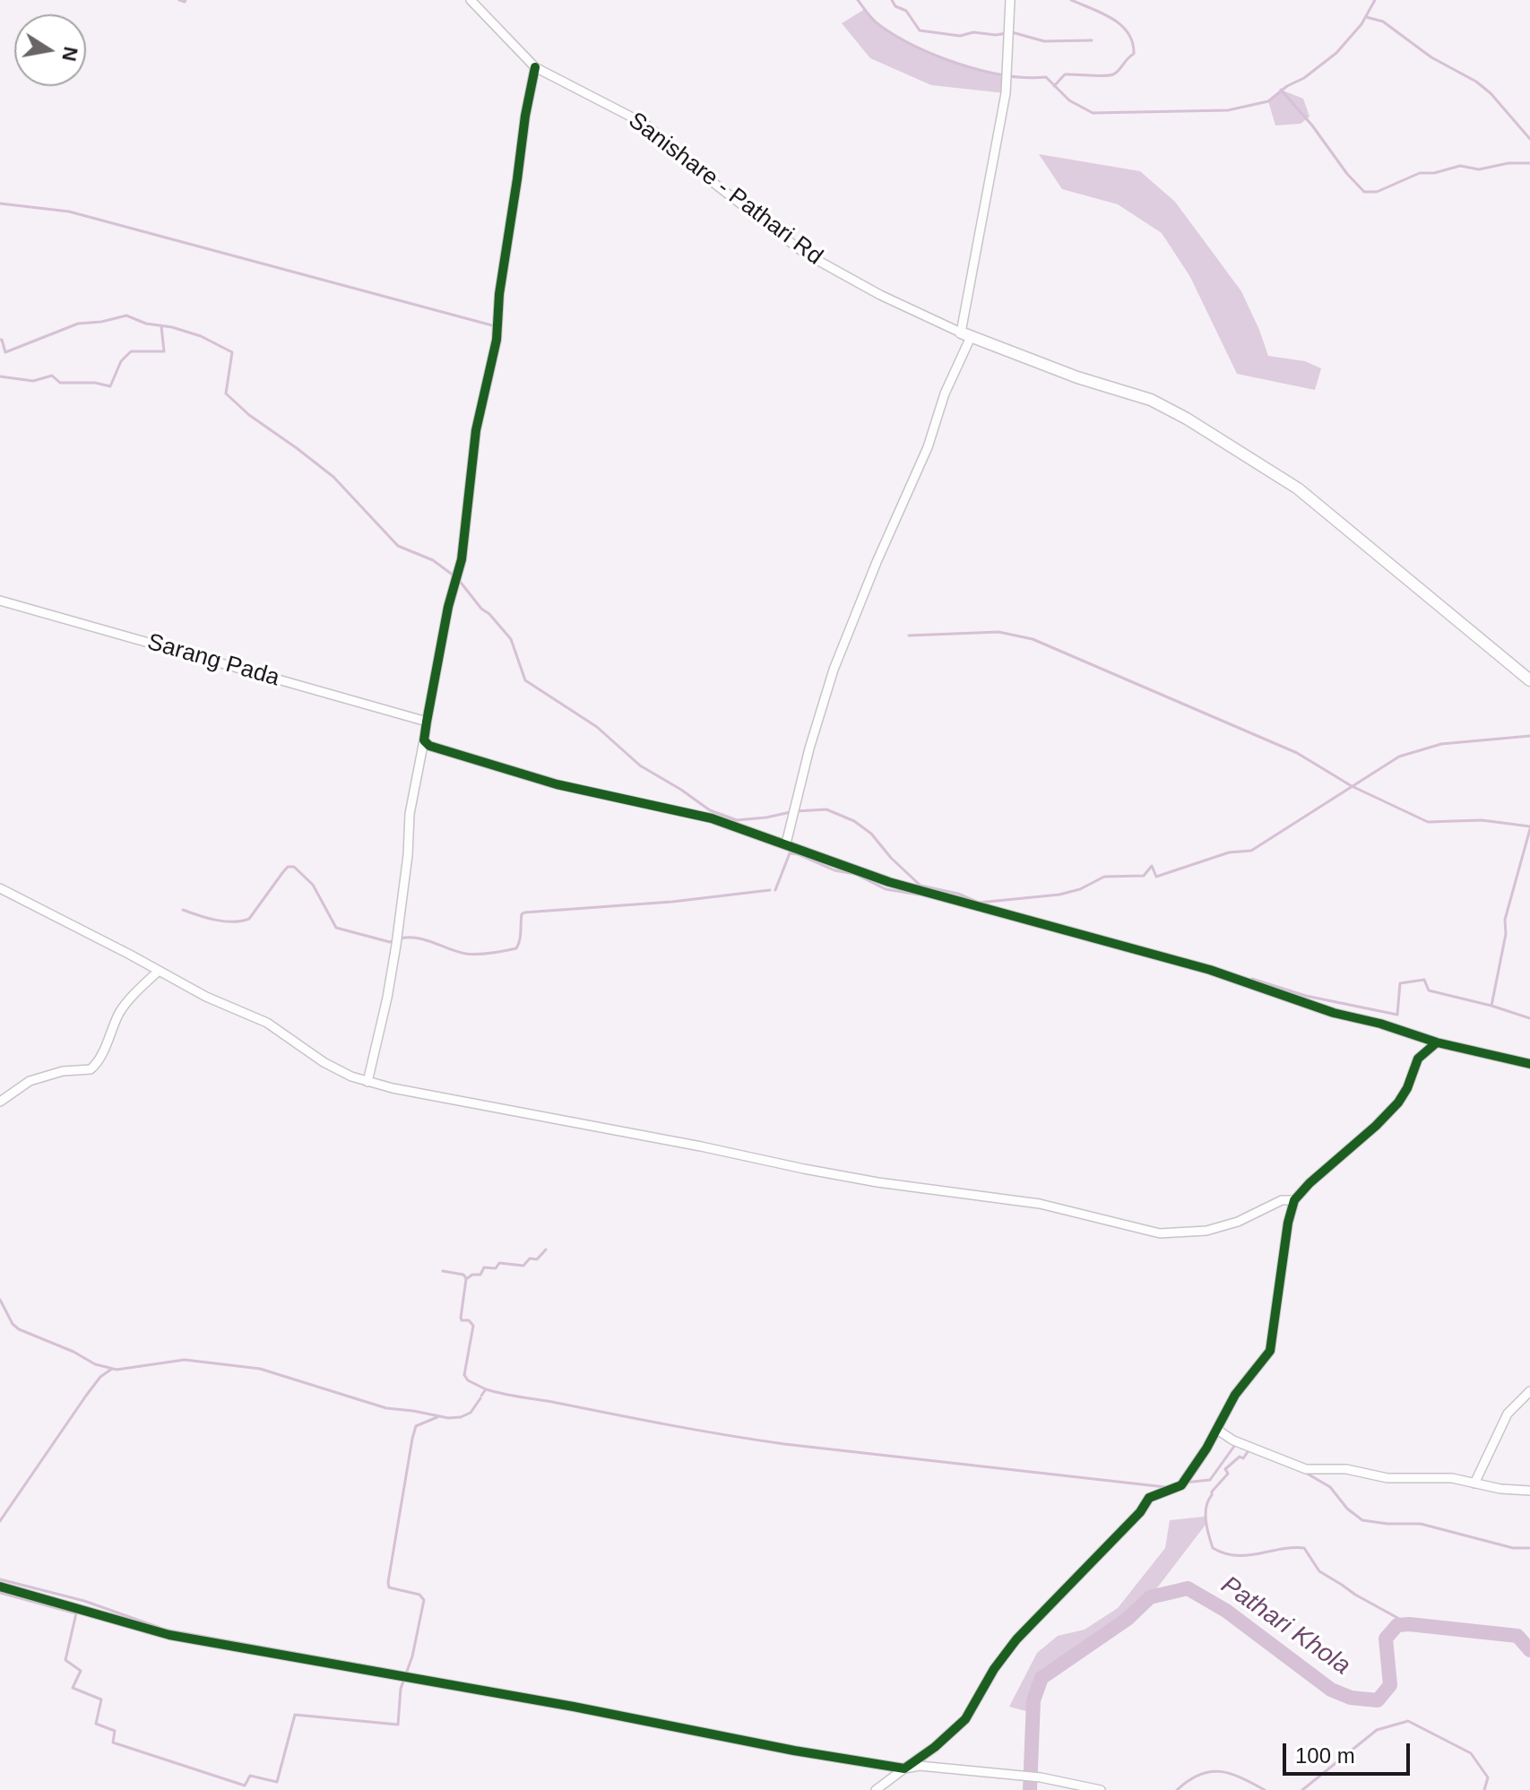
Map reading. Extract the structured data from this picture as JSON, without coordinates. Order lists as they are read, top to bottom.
{
  "streets": {
    "street": ["Sanishare - Pathari Rd", "Sarang Pada"]
  },
  "water": ["Pathari Khola"],
  "scale_bar": "100 m",
  "north": "right"
}
